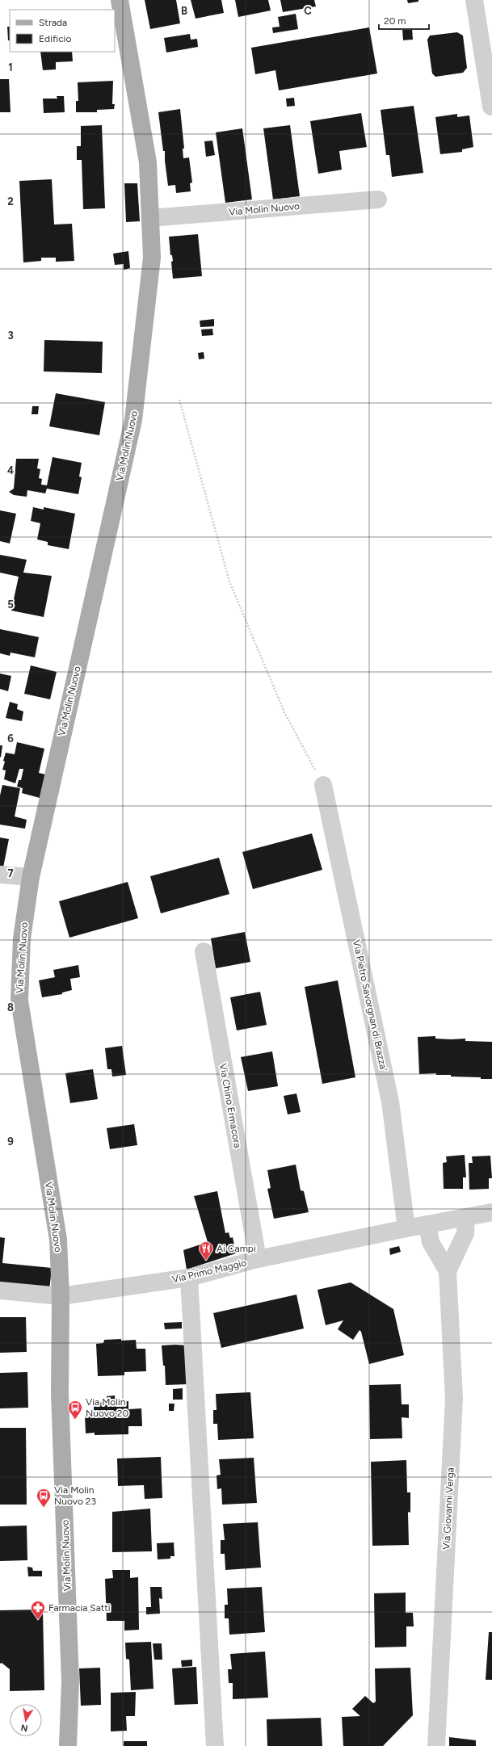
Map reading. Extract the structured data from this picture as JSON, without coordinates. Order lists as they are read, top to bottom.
{
  "streets": {
    "main road": ["Via Molin Nuovo"],
    "street": [
      "Via Pietro Savorgnan di Brazza'",
      "Via Chino Ermacora",
      "Via Primo Maggio",
      "Via Giovanni Verga"
    ]
  },
  "crossings": [
    ["Via Molin Nuovo", "Via Primo Maggio"],
    ["Via Pietro Savorgnan di Brazza'", "Via Primo Maggio"],
    ["Via Chino Ermacora", "Via Primo Maggio"],
    ["Via Primo Maggio", "Via Giovanni Verga"]
  ],
  "places": {
    "restaurant": ["Ai Campi"],
    "bus stop": ["Via Molin Nuovo 20", "Via Molin Nuovo 23"],
    "pharmacy": ["Farmacia Satti"]
  },
  "legend": ["Strada", "Edificio"],
  "scale_bar": "20 m",
  "north": "bottom",
  "grid": {
    "columns": ["B", "C"],
    "rows": [
      "1",
      "2",
      "3",
      "4",
      "5",
      "6",
      "7",
      "8",
      "9"
    ]
  }
}
